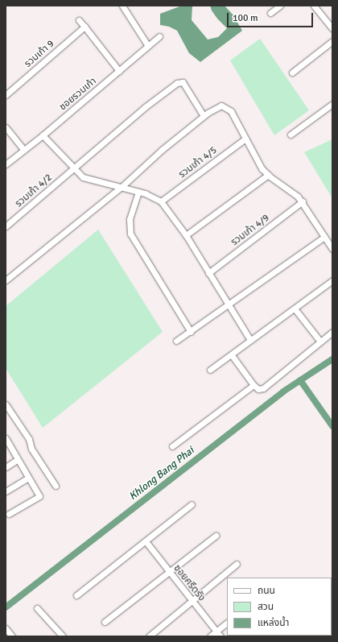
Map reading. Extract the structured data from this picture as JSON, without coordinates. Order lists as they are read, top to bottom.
{
  "streets": {
    "street": [
      "รวมเก้า 9",
      "ซอยรวมเก้า",
      "รวมเก้า 4/5",
      "รวมเก้า 4/2",
      "รวมเก้า 4/9",
      "ซอยศรีตรัง"
    ]
  },
  "water": ["Khlong Bang Phai"],
  "legend": ["ถนน", "สวน", "แหล่งน้ำ"],
  "scale_bar": "100 m"
}
